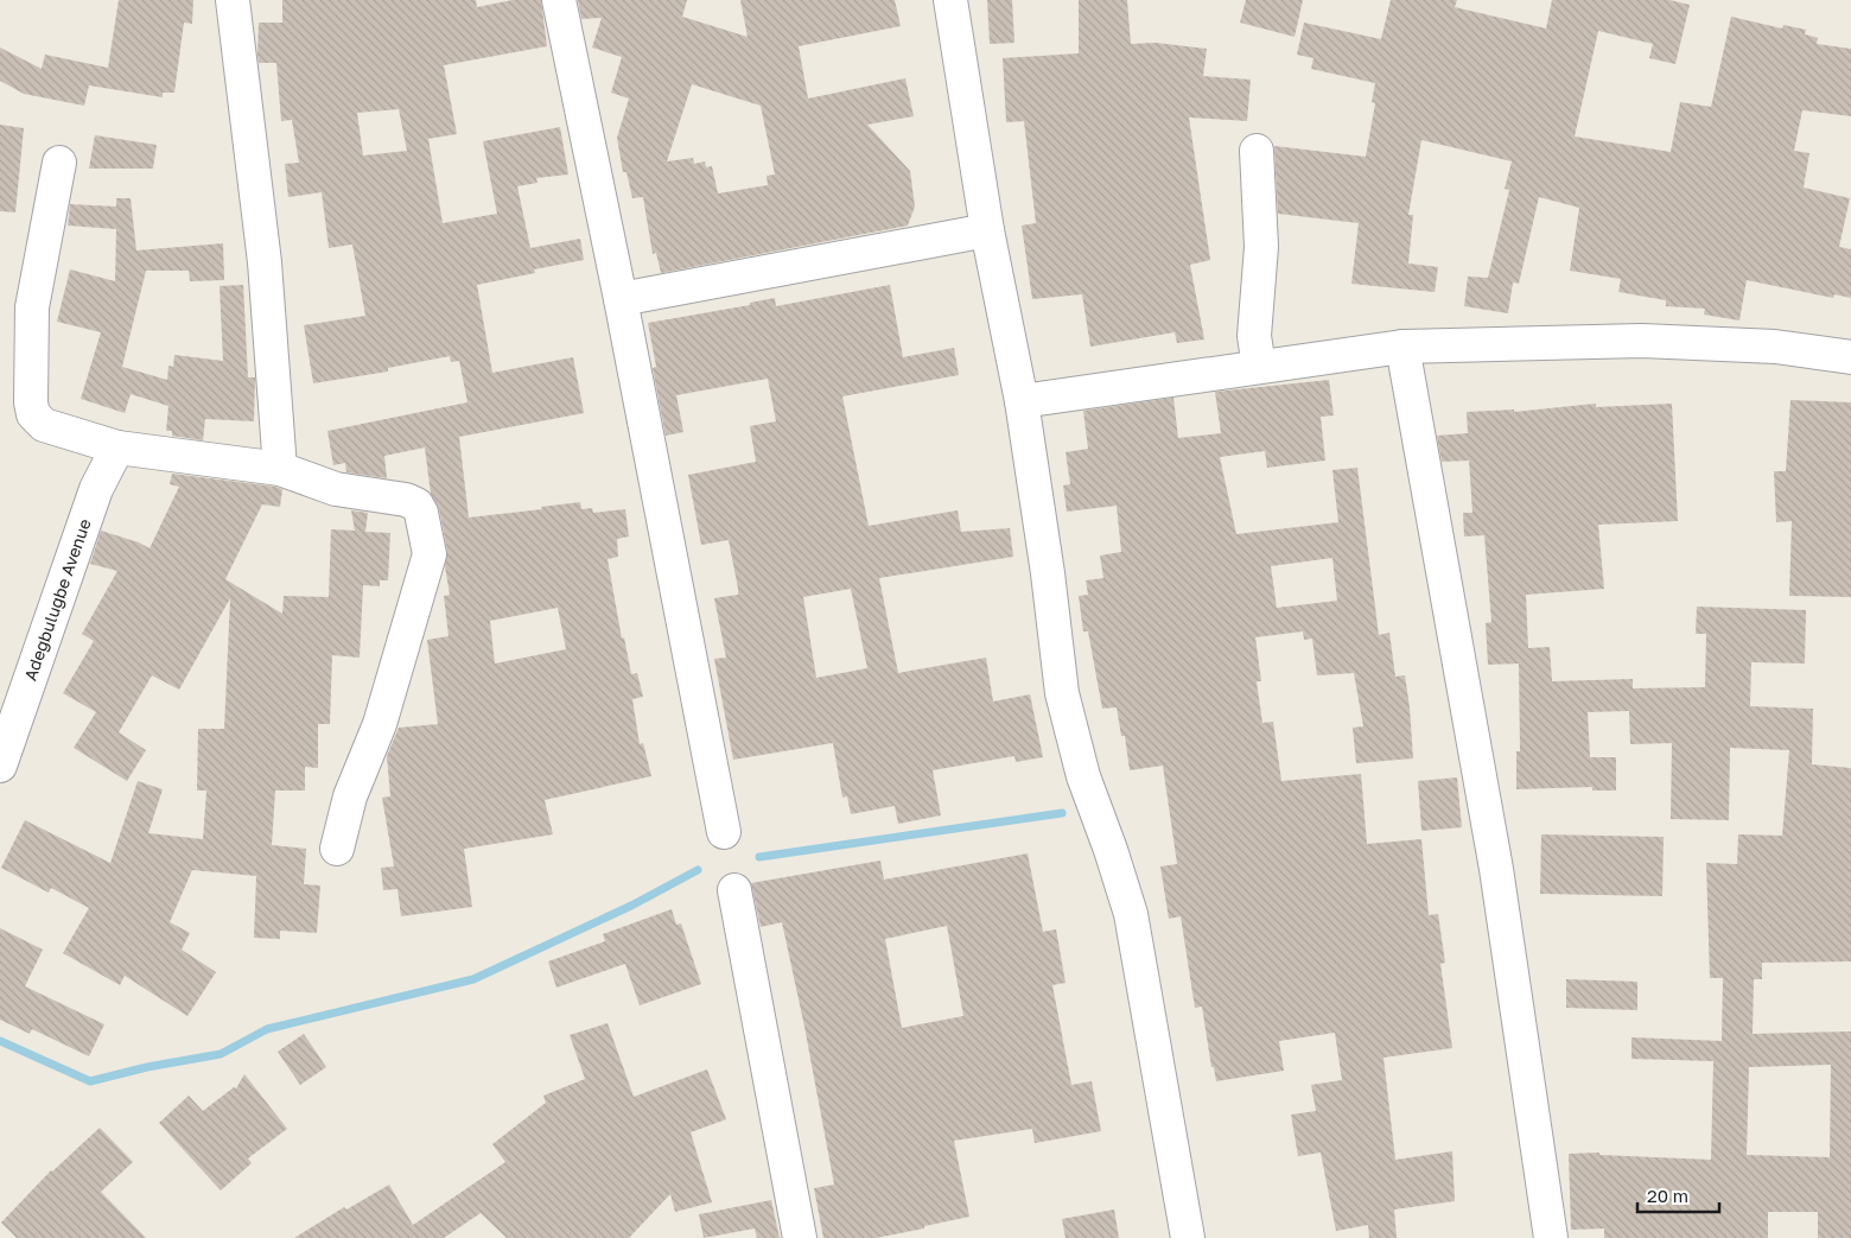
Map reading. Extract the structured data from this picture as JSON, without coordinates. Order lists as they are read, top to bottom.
{
  "streets": {
    "street": ["Adegbulugbe Avenue"]
  },
  "scale_bar": "20 m"
}
